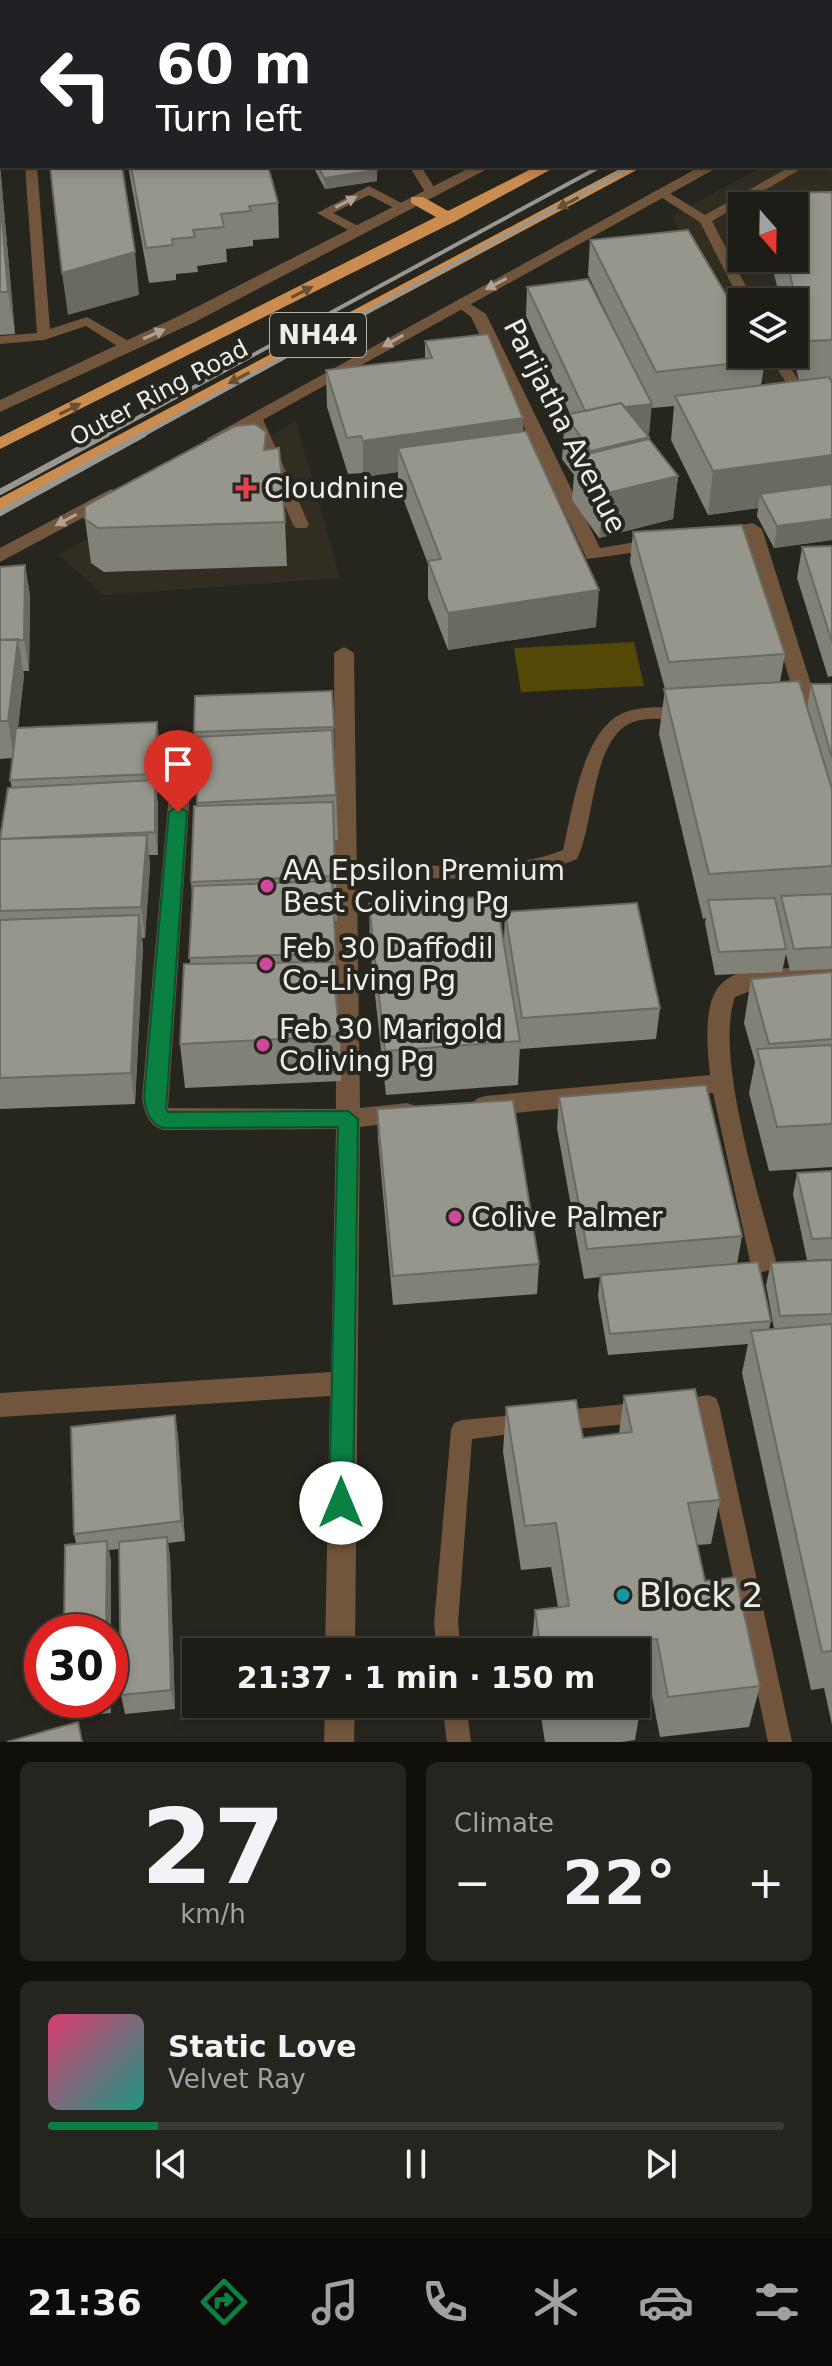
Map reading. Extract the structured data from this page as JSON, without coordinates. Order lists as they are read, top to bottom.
{
  "streets": {
    "highway": ["NH44", "Outer Ring Road"],
    "street": ["Parijatha Avenue"]
  },
  "places": {
    "health": ["Cloudnine"],
    "other": [
      "AA Epsilon Premium Best Coliving Pg",
      "Feb 30 Daffodil Co-Living Pg",
      "Feb 30 Marigold Coliving Pg",
      "Colive Palmer",
      "Block 2"
    ]
  },
  "north": "bottom",
  "page": {
    "turn": ["60 m", "Turn left"],
    "limit": "30",
    "trip": "21:37 · 1 min · 150 m",
    "tile": [
      ["27", "km/h"],
      "Climate"
    ],
    "heat": ["−", "22°", "+"],
    "song": ["Static Love", "Velvet Ray"],
    "tabs": "21:36"
  }
}
